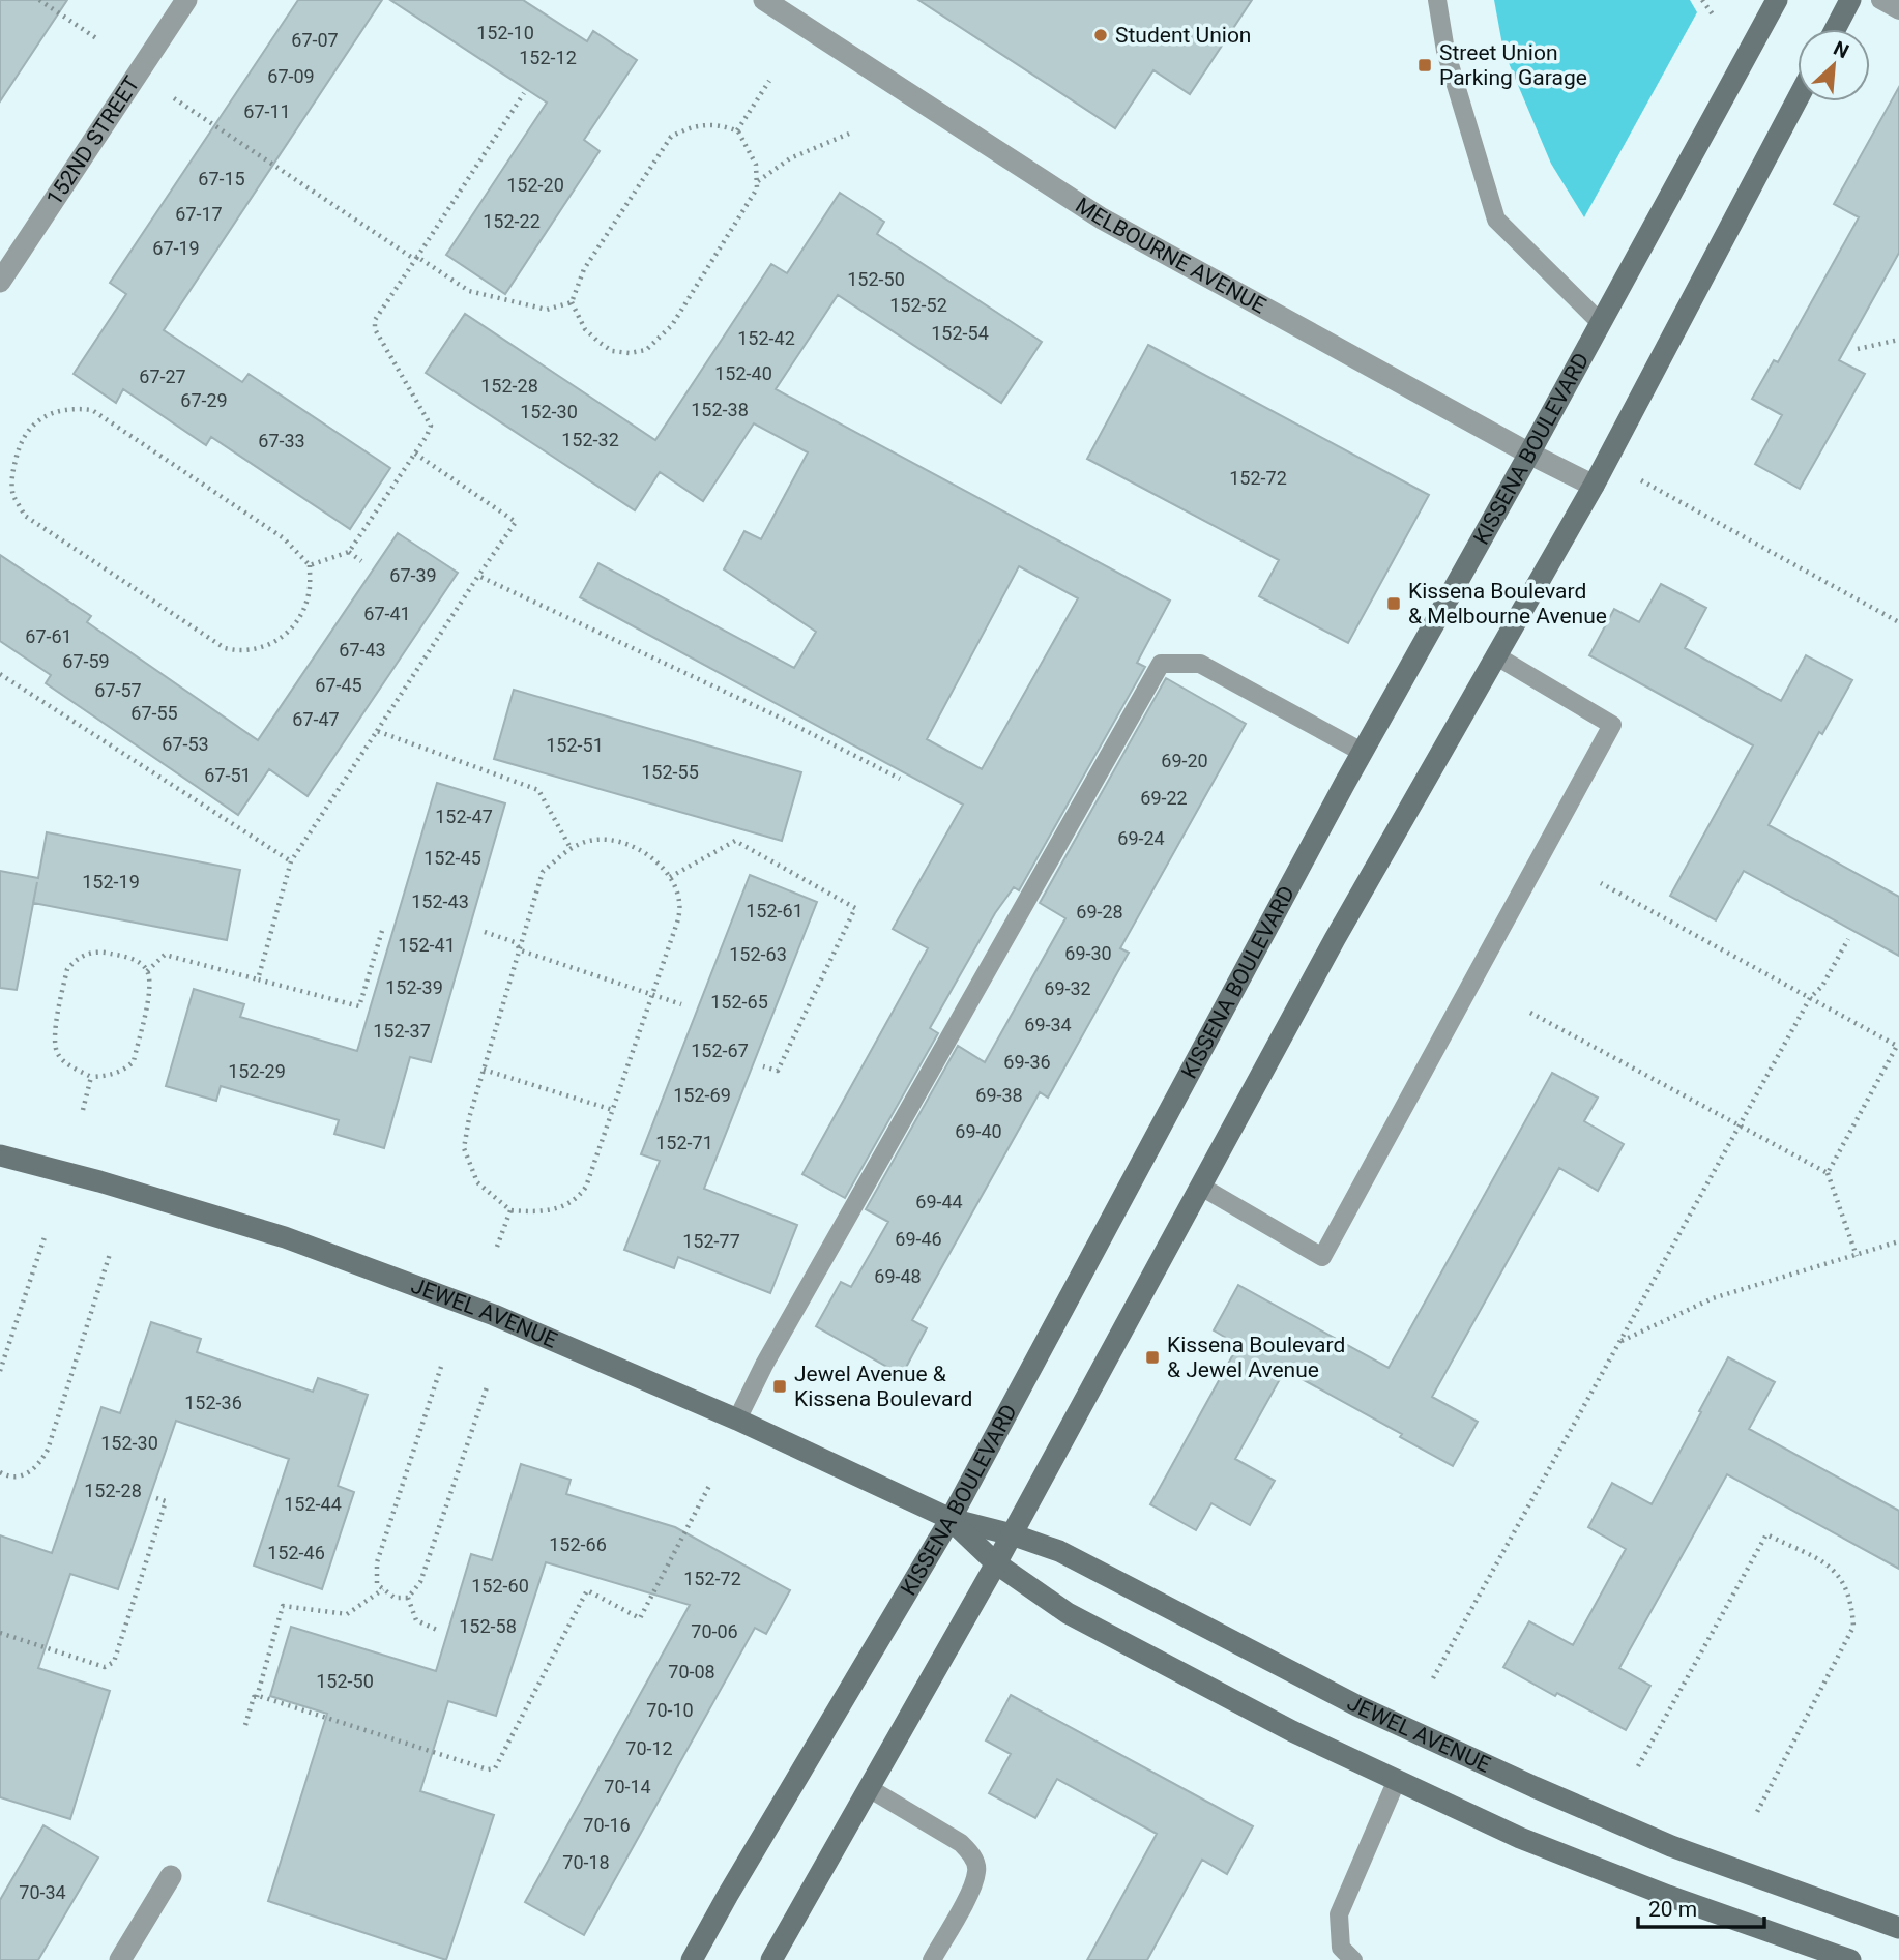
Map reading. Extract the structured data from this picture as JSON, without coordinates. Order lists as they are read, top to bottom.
{
  "streets": {
    "main road": ["KISSENA BOULEVARD", "JEWEL AVENUE"],
    "street": ["152ND STREET", "MELBOURNE AVENUE"]
  },
  "crossings": [
    ["MELBOURNE AVENUE", "KISSENA BOULEVARD"],
    ["KISSENA BOULEVARD", "JEWEL AVENUE"]
  ],
  "places": {
    "other": ["Student Union"],
    "transit": [
      "Street Union Parking Garage",
      "Kissena Boulevard & Melbourne Avenue",
      "Kissena Boulevard & Jewel Avenue",
      "Jewel Avenue & Kissena Boulevard"
    ]
  },
  "house_numbers": [
    "152-10",
    "67-07",
    "152-12",
    "67-09",
    "67-11",
    "67-15",
    "152-20",
    "67-17",
    "152-22",
    "67-19",
    "152-50",
    "152-52",
    "152-54",
    "152-42",
    "152-40",
    "67-27",
    "152-28",
    "67-29",
    "152-38",
    "152-30",
    "152-32",
    "67-33",
    "152-72",
    "67-39",
    "67-41",
    "67-61",
    "67-43",
    "67-59",
    "67-45",
    "67-57",
    "67-55",
    "67-47",
    "67-53",
    "152-51",
    "69-20",
    "152-55",
    "67-51",
    "69-22",
    "152-47",
    "69-24",
    "152-45",
    "152-19",
    "152-43",
    "152-61",
    "69-28",
    "152-41",
    "69-30",
    "152-63",
    "152-39",
    "69-32",
    "152-65",
    "69-34",
    "152-37",
    "152-67",
    "69-36",
    "152-29",
    "152-69",
    "69-38",
    "69-40",
    "152-71",
    "69-44",
    "69-46",
    "152-77",
    "69-48",
    "152-36",
    "152-30",
    "152-28",
    "152-44",
    "152-66",
    "152-46",
    "152-72",
    "152-60",
    "152-58",
    "70-06",
    "70-08",
    "152-50",
    "70-10",
    "70-12",
    "70-14",
    "70-16",
    "70-18",
    "70-34"
  ],
  "scale_bar": "20 m",
  "north": "top right"
}
